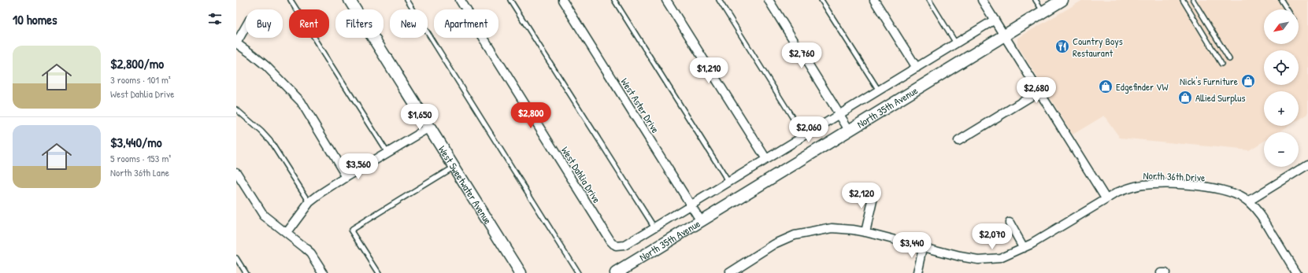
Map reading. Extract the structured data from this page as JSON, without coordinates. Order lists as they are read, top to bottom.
{
  "streets": {
    "main road": ["North 35th Avenue", "West Sweetwater Avenue"],
    "street": ["West Aster Drive", "West Dahlia Drive", "North 36th Drive"]
  },
  "crossings": [
    ["West Aster Drive", "North 35th Avenue"],
    ["North 35th Avenue", "West Dahlia Drive"]
  ],
  "places": {
    "restaurant": ["Country Boys Restaurant"],
    "shop": ["Nick's Furniture", "Edgefinder VW", "Allied Surplus"]
  },
  "north": "bottom left",
  "page": {
    "heading": "10 homes",
    "map_buttons": ["+", "−"],
    "chip": [
      "Buy",
      "Rent",
      "Filters",
      "New",
      "Apartment"
    ],
    "list": [
      {
        "name": "$2,800/mo",
        "note": "3 rooms · 101 m² · West Dahlia Drive"
      },
      {
        "name": "$3,440/mo",
        "note": "5 rooms · 153 m² · North 36th Lane"
      }
    ],
    "price": [
      "$2,760",
      "$1,210",
      "$2,680",
      "$2,800",
      "$1,650",
      "$2,060",
      "$3,560",
      "$2,120",
      "$2,070",
      "$3,440"
    ]
  }
}
